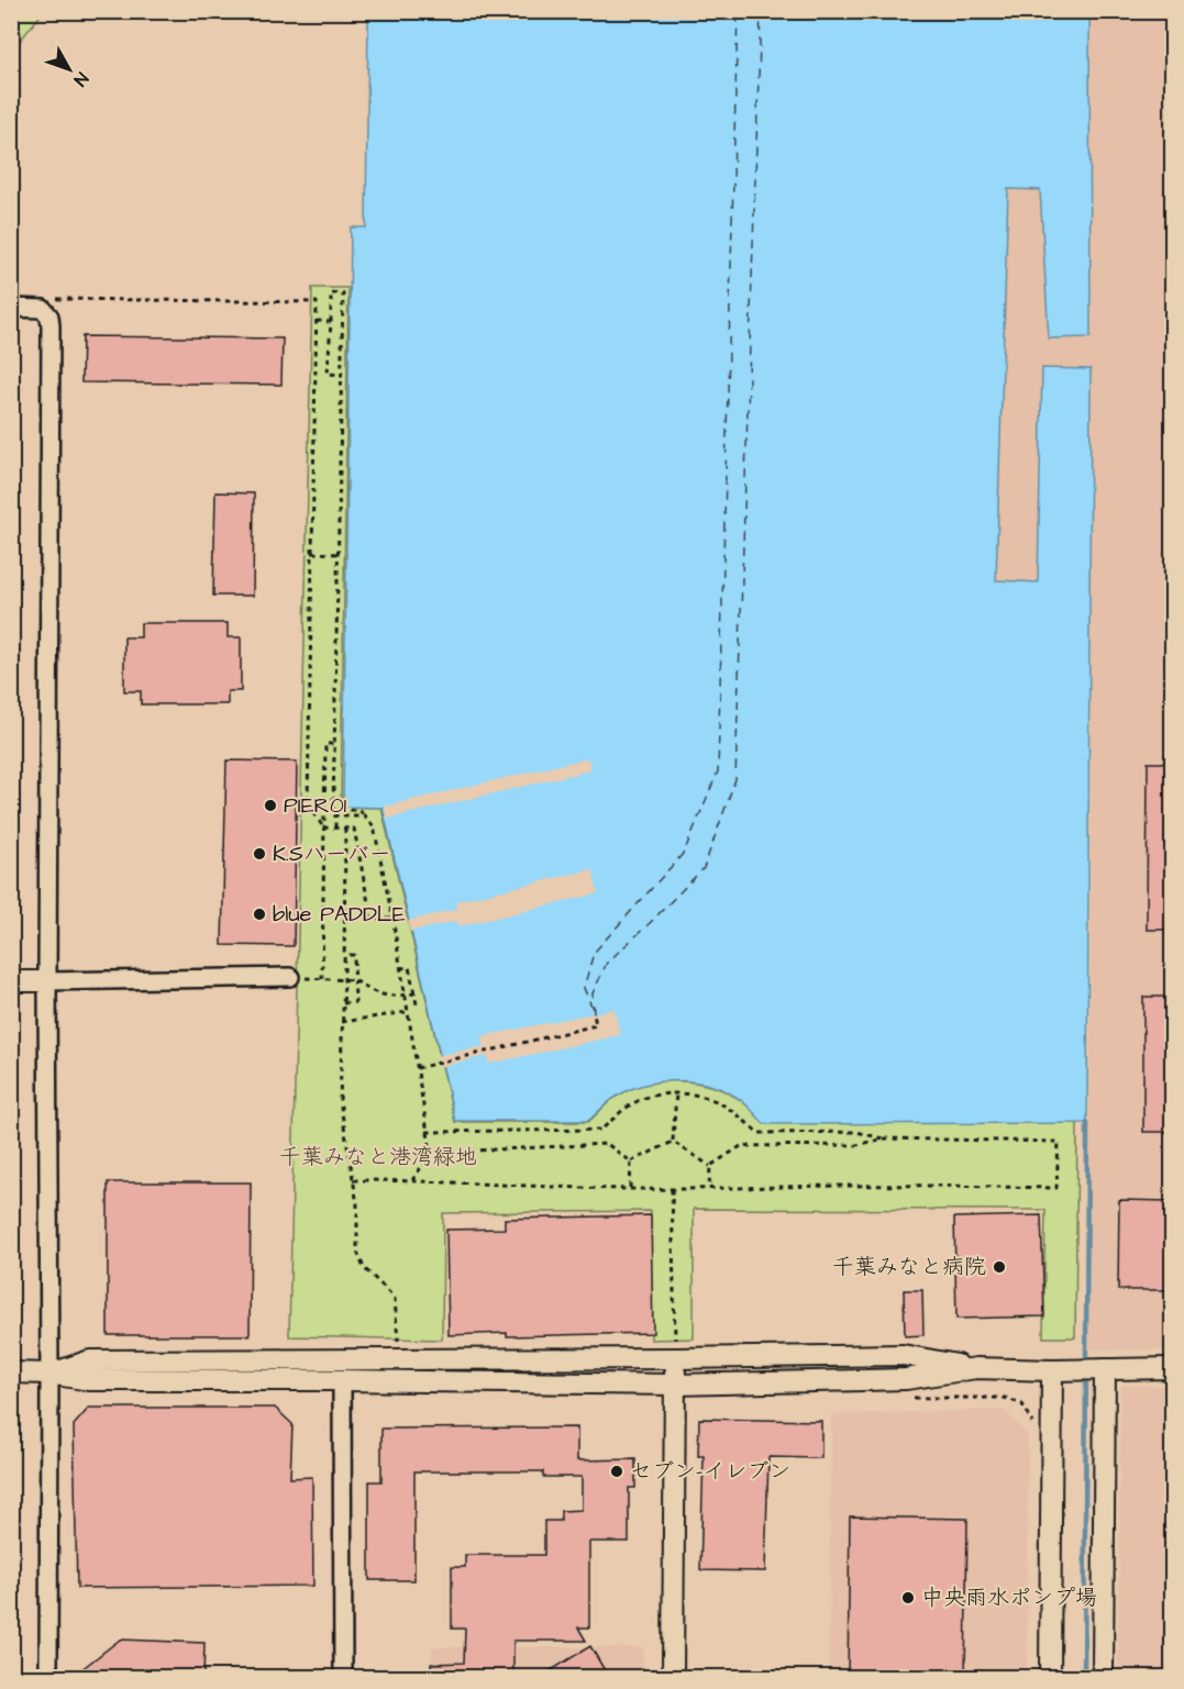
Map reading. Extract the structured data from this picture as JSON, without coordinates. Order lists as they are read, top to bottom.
{
  "parks": ["千葉みなと港湾緑地"],
  "places": [
    "PIER01",
    "K.Sハーバー",
    "blue PADDLE",
    "千葉みなと病院",
    "セブン-イレブン",
    "中央雨水ポンプ場"
  ],
  "north": "bottom right"
}
